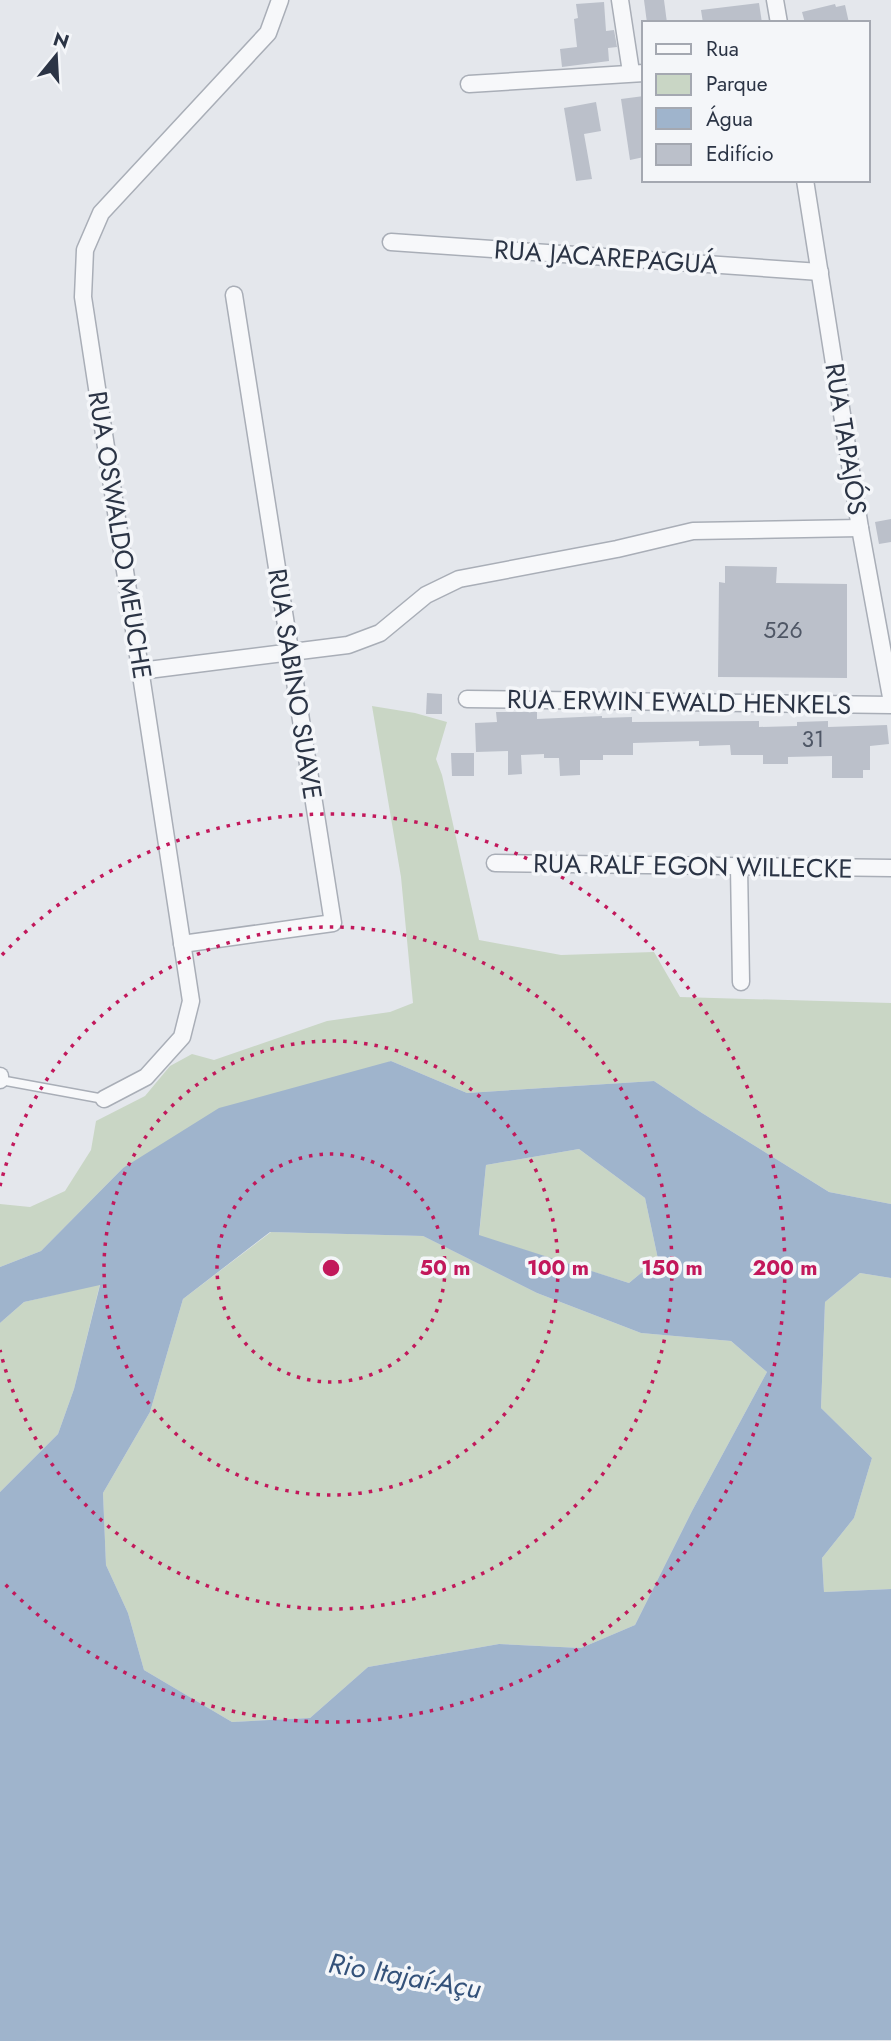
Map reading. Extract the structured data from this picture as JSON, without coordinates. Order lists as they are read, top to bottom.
{
  "streets": {
    "street": [
      "RUA JACAREPAGUÁ",
      "RUA TAPAJÓS",
      "RUA OSWALDO MEUCHE",
      "RUA SABINO SUAVE",
      "RUA ERWIN EWALD HENKELS",
      "RUA RALF EGON WILLECKE"
    ]
  },
  "crossings": [
    ["RUA JACAREPAGUÁ", "RUA TAPAJÓS"],
    ["RUA OSWALDO MEUCHE", "RUA SABINO SUAVE"]
  ],
  "water": ["Rio Itajaí-Açu"],
  "house_numbers": ["526", "31"],
  "legend": [
    "Rua",
    "Parque",
    "Água",
    "Edifício"
  ],
  "north": "top",
  "rings": [
    "50 m",
    "100 m",
    "150 m",
    "200 m"
  ]
}
